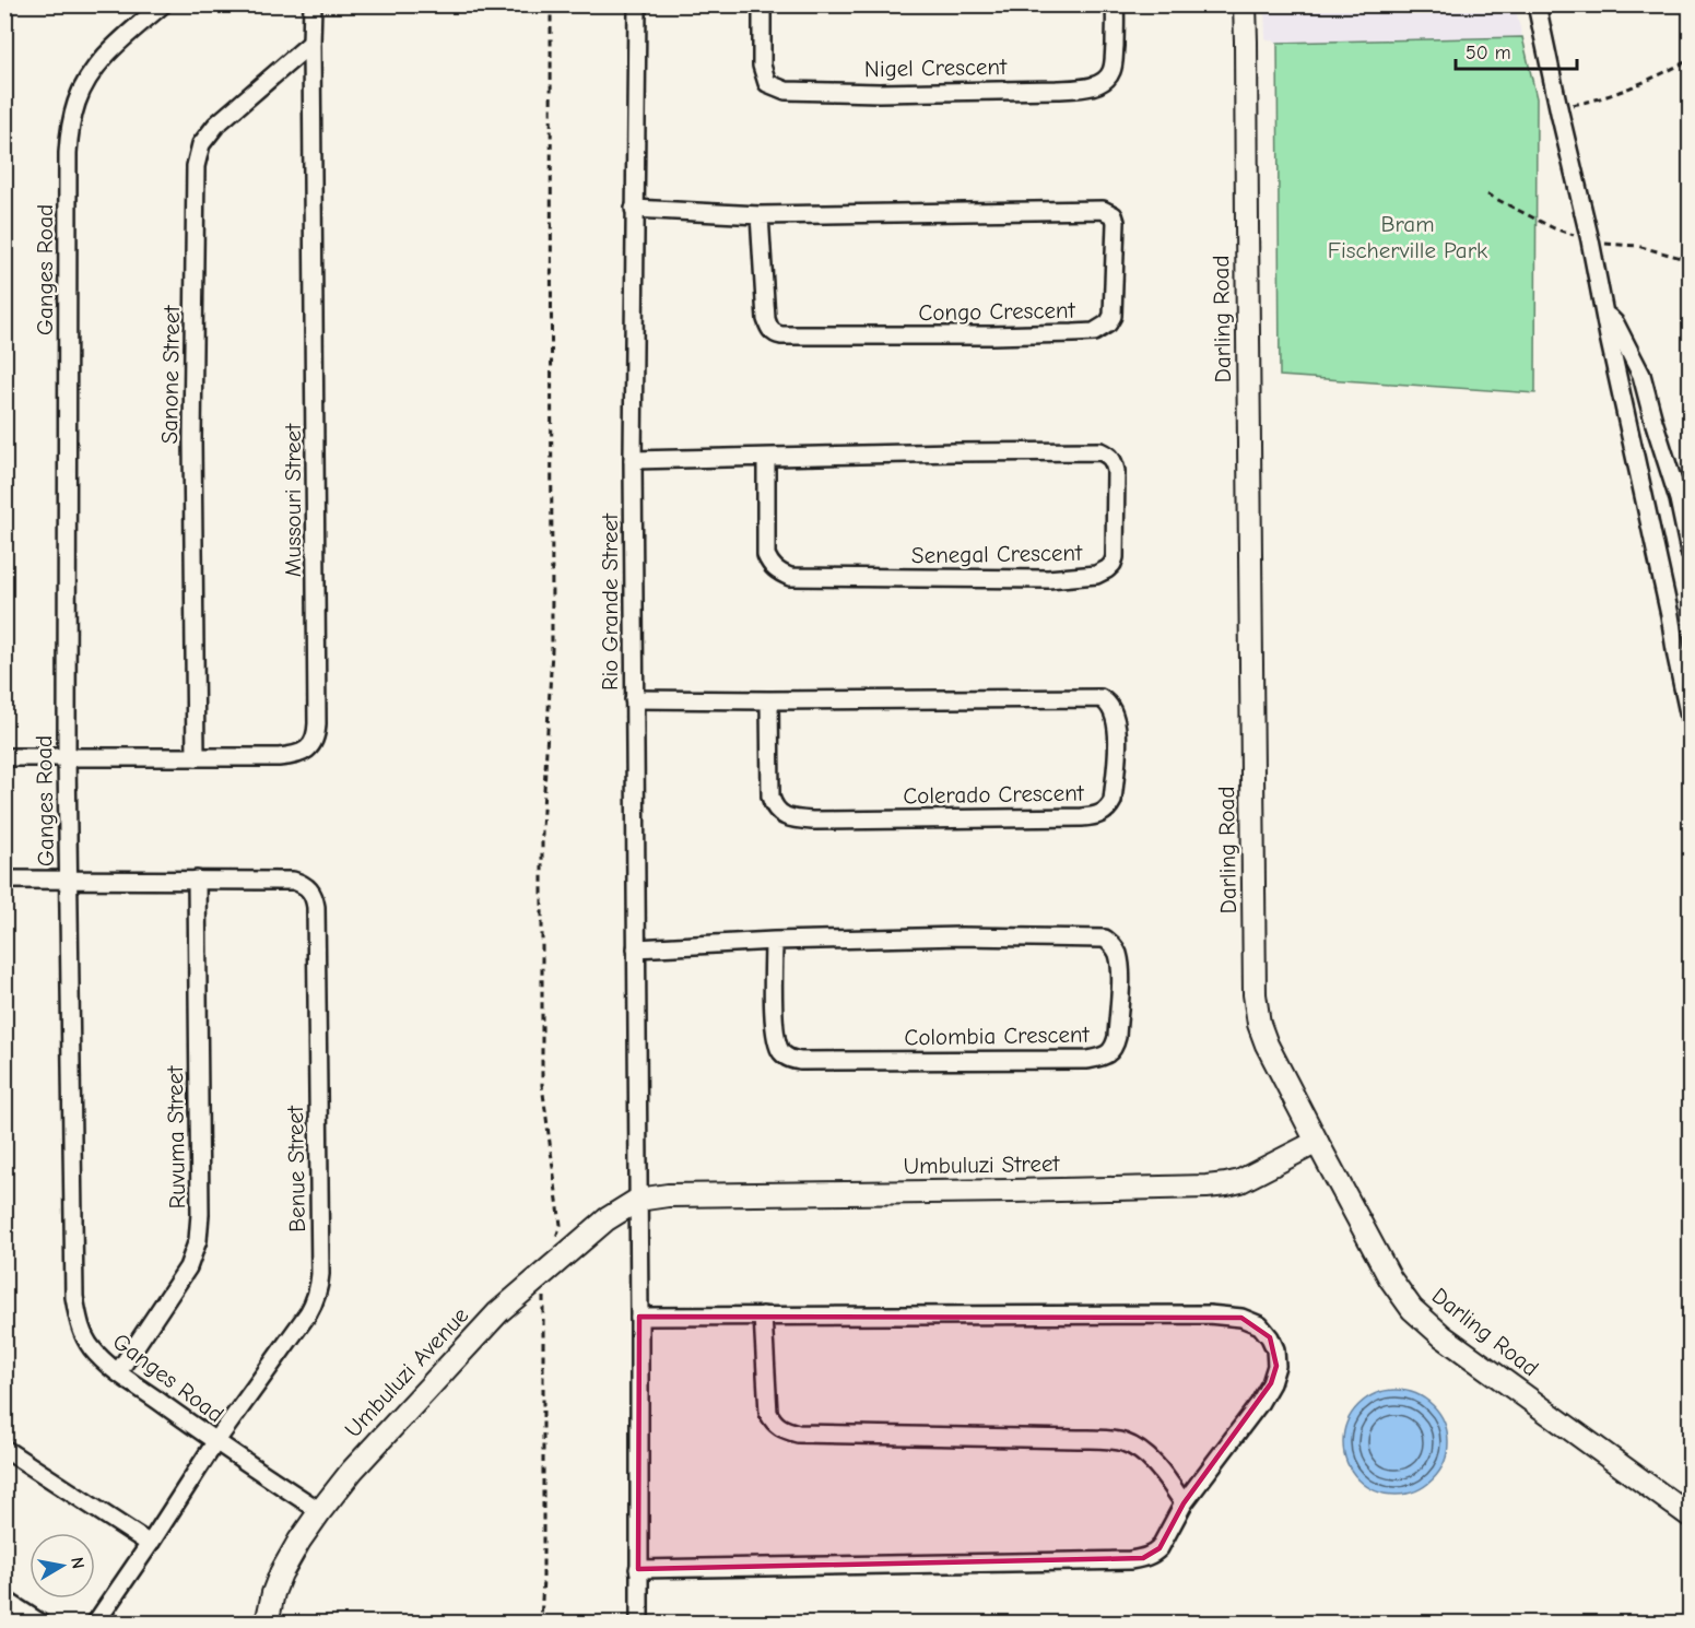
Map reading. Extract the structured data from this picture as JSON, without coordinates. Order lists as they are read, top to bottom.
{
  "streets": {
    "street": [
      "Nigel Crescent",
      "Ganges Road",
      "Congo Crescent",
      "Darling Road",
      "Sanone Street",
      "Mussouri Street",
      "Senegal Crescent",
      "Rio Grande Street",
      "Colerado Crescent",
      "Colombia Crescent",
      "Ruvuma Street",
      "Umbuluzi Street",
      "Benue Street",
      "Umbuluzi Avenue"
    ]
  },
  "crossings": [
    ["Ganges Road", "Mussouri Street"],
    ["Ganges Road", "Ruvuma Street"],
    ["Ganges Road", "Benue Street"],
    ["Ganges Road", "Umbuluzi Avenue"],
    ["Congo Crescent", "Rio Grande Street"],
    ["Darling Road", "Umbuluzi Street"],
    ["Sanone Street", "Mussouri Street"],
    ["Senegal Crescent", "Rio Grande Street"],
    ["Rio Grande Street", "Colerado Crescent"],
    ["Rio Grande Street", "Colombia Crescent"],
    ["Rio Grande Street", "Umbuluzi Street"],
    ["Rio Grande Street", "Umbuluzi Avenue"],
    ["Ruvuma Street", "Benue Street"],
    ["Umbuluzi Street", "Umbuluzi Avenue"]
  ],
  "parks": ["Bram Fischerville Park"],
  "scale_bar": "50 m",
  "north": "right"
}
